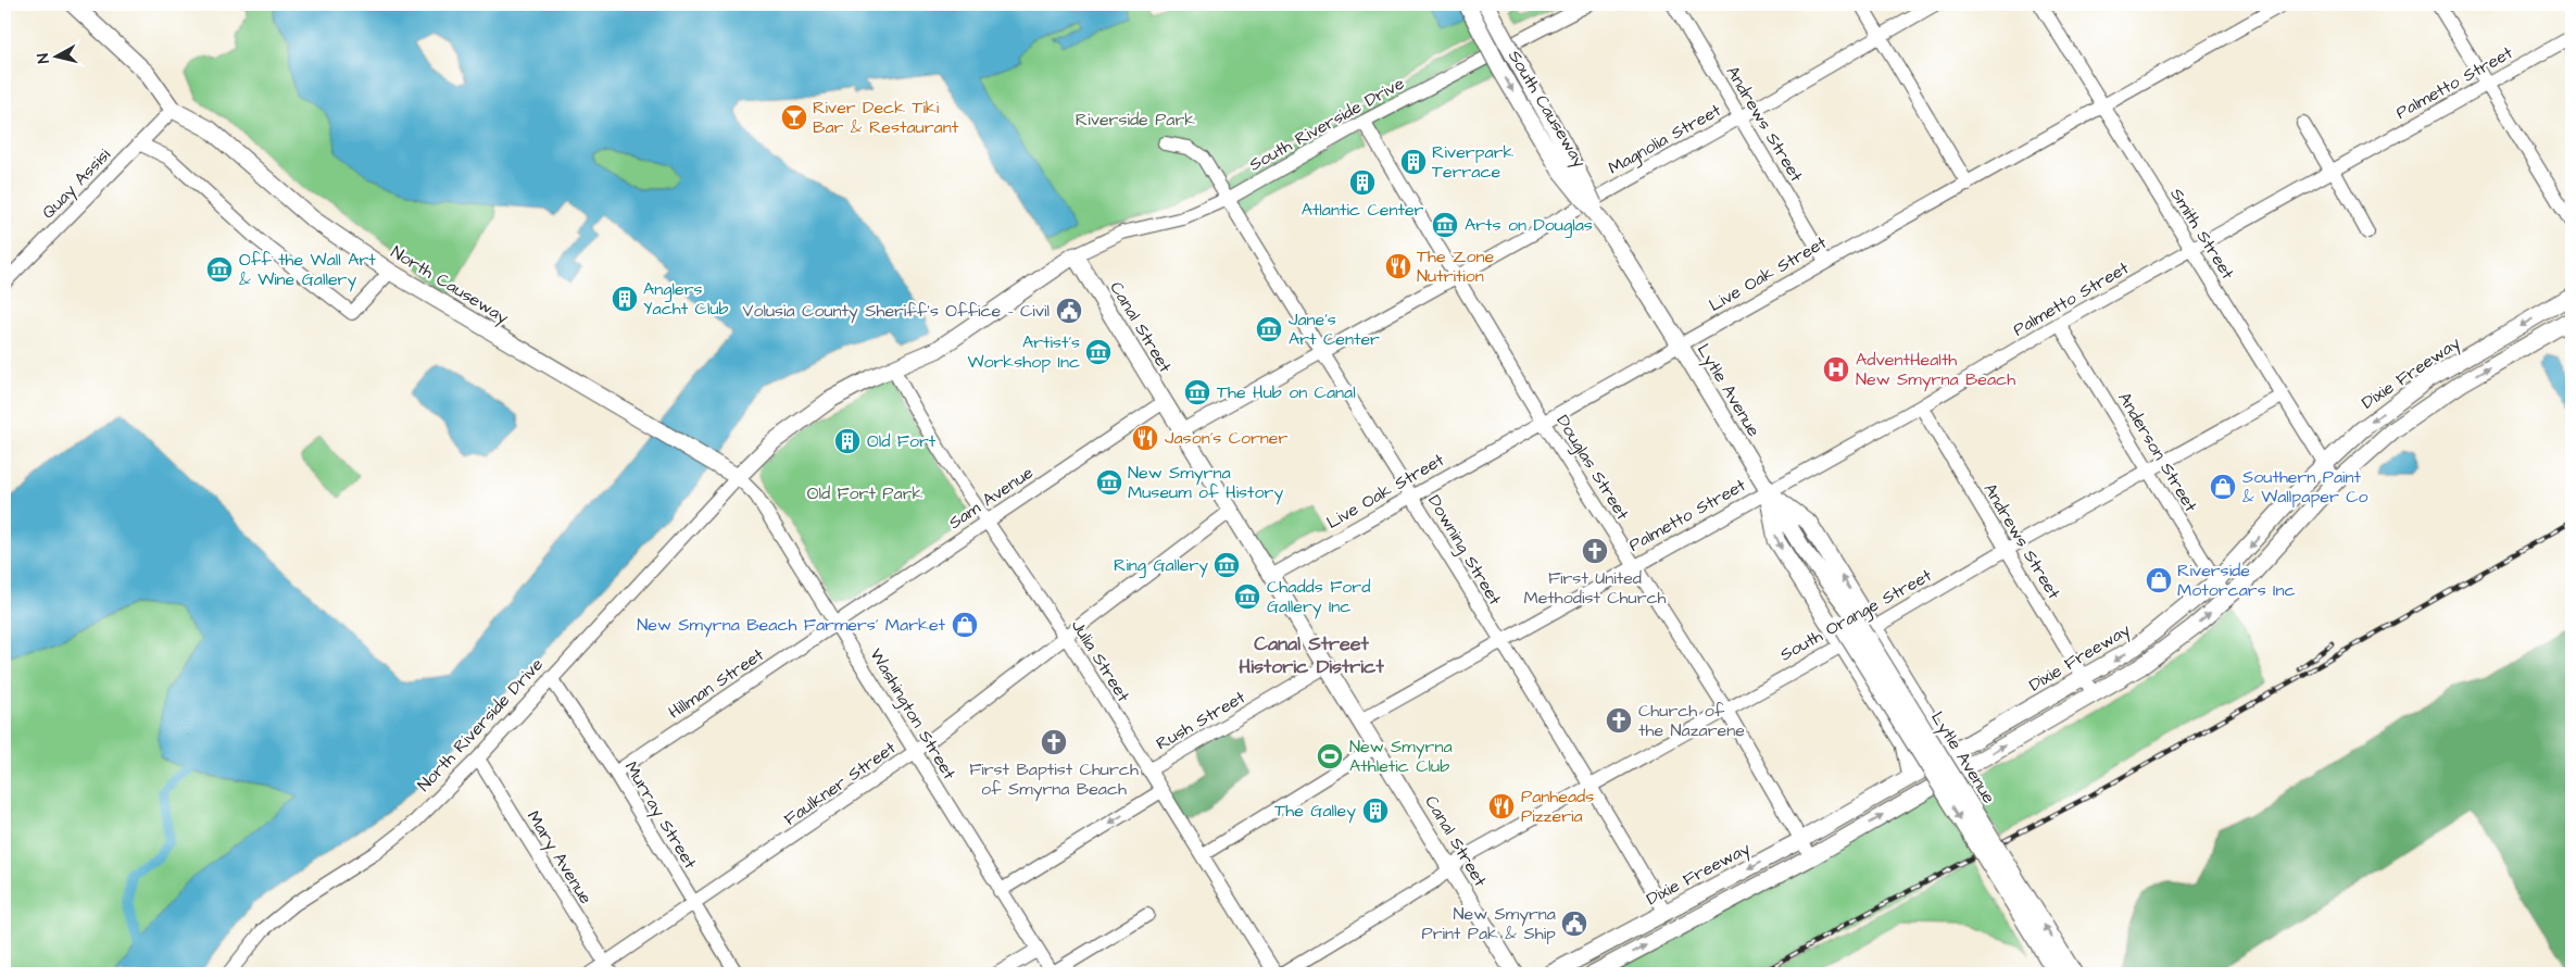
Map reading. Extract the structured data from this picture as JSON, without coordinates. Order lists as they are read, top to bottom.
{
  "streets": {
    "main road": [
      "South Causeway",
      "North Causeway",
      "Canal Street",
      "Dixie Freeway",
      "Lytle Avenue"
    ],
    "street": [
      "Palmetto Street",
      "South Riverside Drive",
      "Andrews Street",
      "Magnolia Street",
      "Quay Assisi",
      "Smith Street",
      "Live Oak Street",
      "Anderson Street",
      "Douglas Street",
      "Sam Avenue",
      "Downing Street",
      "South Orange Street",
      "Julia Street",
      "Hillman Street",
      "Washington Street",
      "Rush Street",
      "North Riverside Drive",
      "Faulkner Street",
      "Murray Street",
      "Mary Avenue"
    ]
  },
  "crossings": [
    ["Palmetto Street", "Andrews Street"],
    ["Palmetto Street", "Smith Street"],
    ["Palmetto Street", "Canal Street"],
    ["Palmetto Street", "Lytle Avenue"],
    ["Palmetto Street", "Anderson Street"],
    ["Palmetto Street", "Douglas Street"],
    ["Palmetto Street", "Downing Street"],
    ["South Causeway", "Live Oak Street"],
    ["South Causeway", "Lytle Avenue"],
    ["South Riverside Drive", "Canal Street"],
    ["South Riverside Drive", "Douglas Street"],
    ["South Riverside Drive", "Downing Street"],
    ["Andrews Street", "Magnolia Street"],
    ["Andrews Street", "Live Oak Street"],
    ["Andrews Street", "Dixie Freeway"],
    ["Andrews Street", "South Orange Street"],
    ["Magnolia Street", "Canal Street"],
    ["Magnolia Street", "Douglas Street"],
    ["Magnolia Street", "Downing Street"],
    ["Quay Assisi", "North Causeway"],
    ["Smith Street", "Live Oak Street"],
    ["Smith Street", "Dixie Freeway"],
    ["Smith Street", "South Orange Street"],
    ["Live Oak Street", "Canal Street"],
    ["Live Oak Street", "Lytle Avenue"],
    ["Live Oak Street", "Douglas Street"],
    ["Live Oak Street", "Downing Street"],
    ["North Causeway", "Washington Street"],
    ["North Causeway", "North Riverside Drive"],
    ["Canal Street", "Sam Avenue"],
    ["Canal Street", "South Orange Street"],
    ["Canal Street", "Rush Street"],
    ["Canal Street", "Faulkner Street"],
    ["Dixie Freeway", "Anderson Street"],
    ["Dixie Freeway", "Douglas Street"],
    ["Dixie Freeway", "Downing Street"],
    ["Anderson Street", "South Orange Street"],
    ["Douglas Street", "South Orange Street"],
    ["Sam Avenue", "Julia Street"],
    ["Sam Avenue", "Hillman Street"],
    ["Sam Avenue", "Washington Street"],
    ["Downing Street", "South Orange Street"],
    ["Julia Street", "Rush Street"],
    ["Julia Street", "Faulkner Street"],
    ["Hillman Street", "Washington Street"],
    ["Hillman Street", "Murray Street"],
    ["Washington Street", "North Riverside Drive"],
    ["Washington Street", "Faulkner Street"],
    ["North Riverside Drive", "Murray Street"],
    ["North Riverside Drive", "Mary Avenue"],
    ["Faulkner Street", "Murray Street"],
    ["Faulkner Street", "Mary Avenue"]
  ],
  "districts": ["Canal Street Historic District"],
  "parks": ["Riverside Park", "Old Fort Park"],
  "places": {
    "bar": ["River Deck Tiki Bar & Restaurant"],
    "building": [
      "Riverpark Terrace",
      "Atlantic Center",
      "Anglers Yacht Club",
      "Old Fort",
      "The Galley"
    ],
    "museum": [
      "Arts on Douglas",
      "Off the Wall Art & Wine Gallery",
      "Jane's Art Center",
      "Artist's Workshop Inc",
      "The Hub on Canal",
      "New Smyrna Museum of History",
      "Ring Gallery",
      "Chadds Ford Gallery Inc"
    ],
    "restaurant": ["The Zone Nutrition", "Jason's Corner", "Panheads Pizzeria"],
    "public building": ["Volusia County Sheriff's Office - Civil", "New Smyrna Print Pak & Ship"],
    "hospital": ["AdventHealth New Smyrna Beach"],
    "shop": ["Southern Paint & Wallpaper Co", "Riverside Motorcars Inc", "New Smyrna Beach Farmers' Market"],
    "church": ["First United Methodist Church", "Church of the Nazarene", "First Baptist Church of Smyrna Beach"],
    "sports": ["New Smyrna Athletic Club"]
  },
  "north": "left"
}
